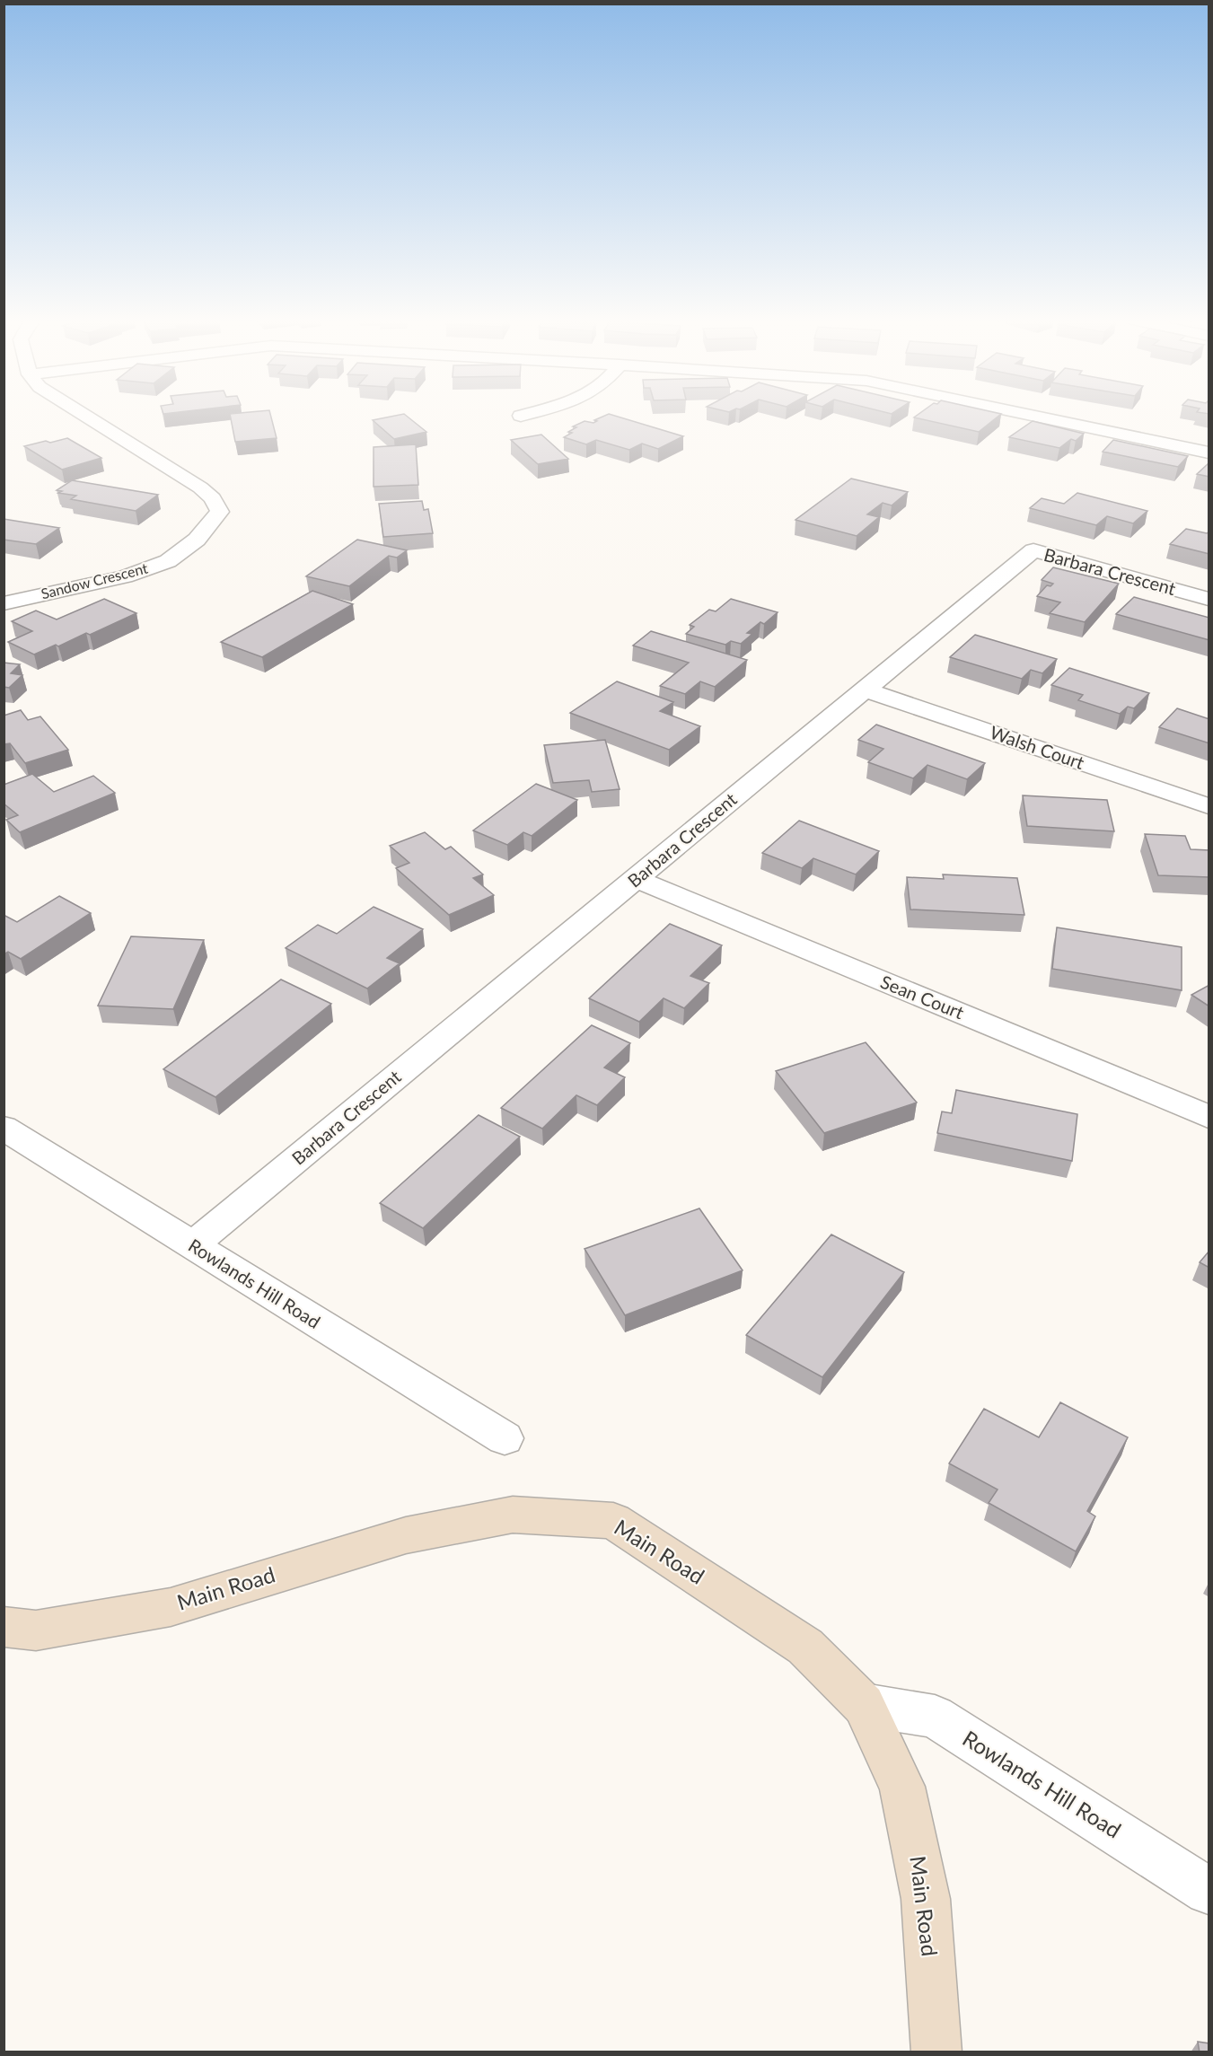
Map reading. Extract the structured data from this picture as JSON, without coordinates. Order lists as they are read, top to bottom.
{
  "streets": {
    "main road": ["Main Road"],
    "street": [
      "Barbara Crescent",
      "Sandow Crescent",
      "Walsh Court",
      "Sean Court",
      "Rowlands Hill Road"
    ]
  },
  "crossings": [
    ["Barbara Crescent", "Walsh Court"],
    ["Barbara Crescent", "Sean Court"],
    ["Barbara Crescent", "Rowlands Hill Road"],
    ["Rowlands Hill Road", "Main Road"]
  ]
}
